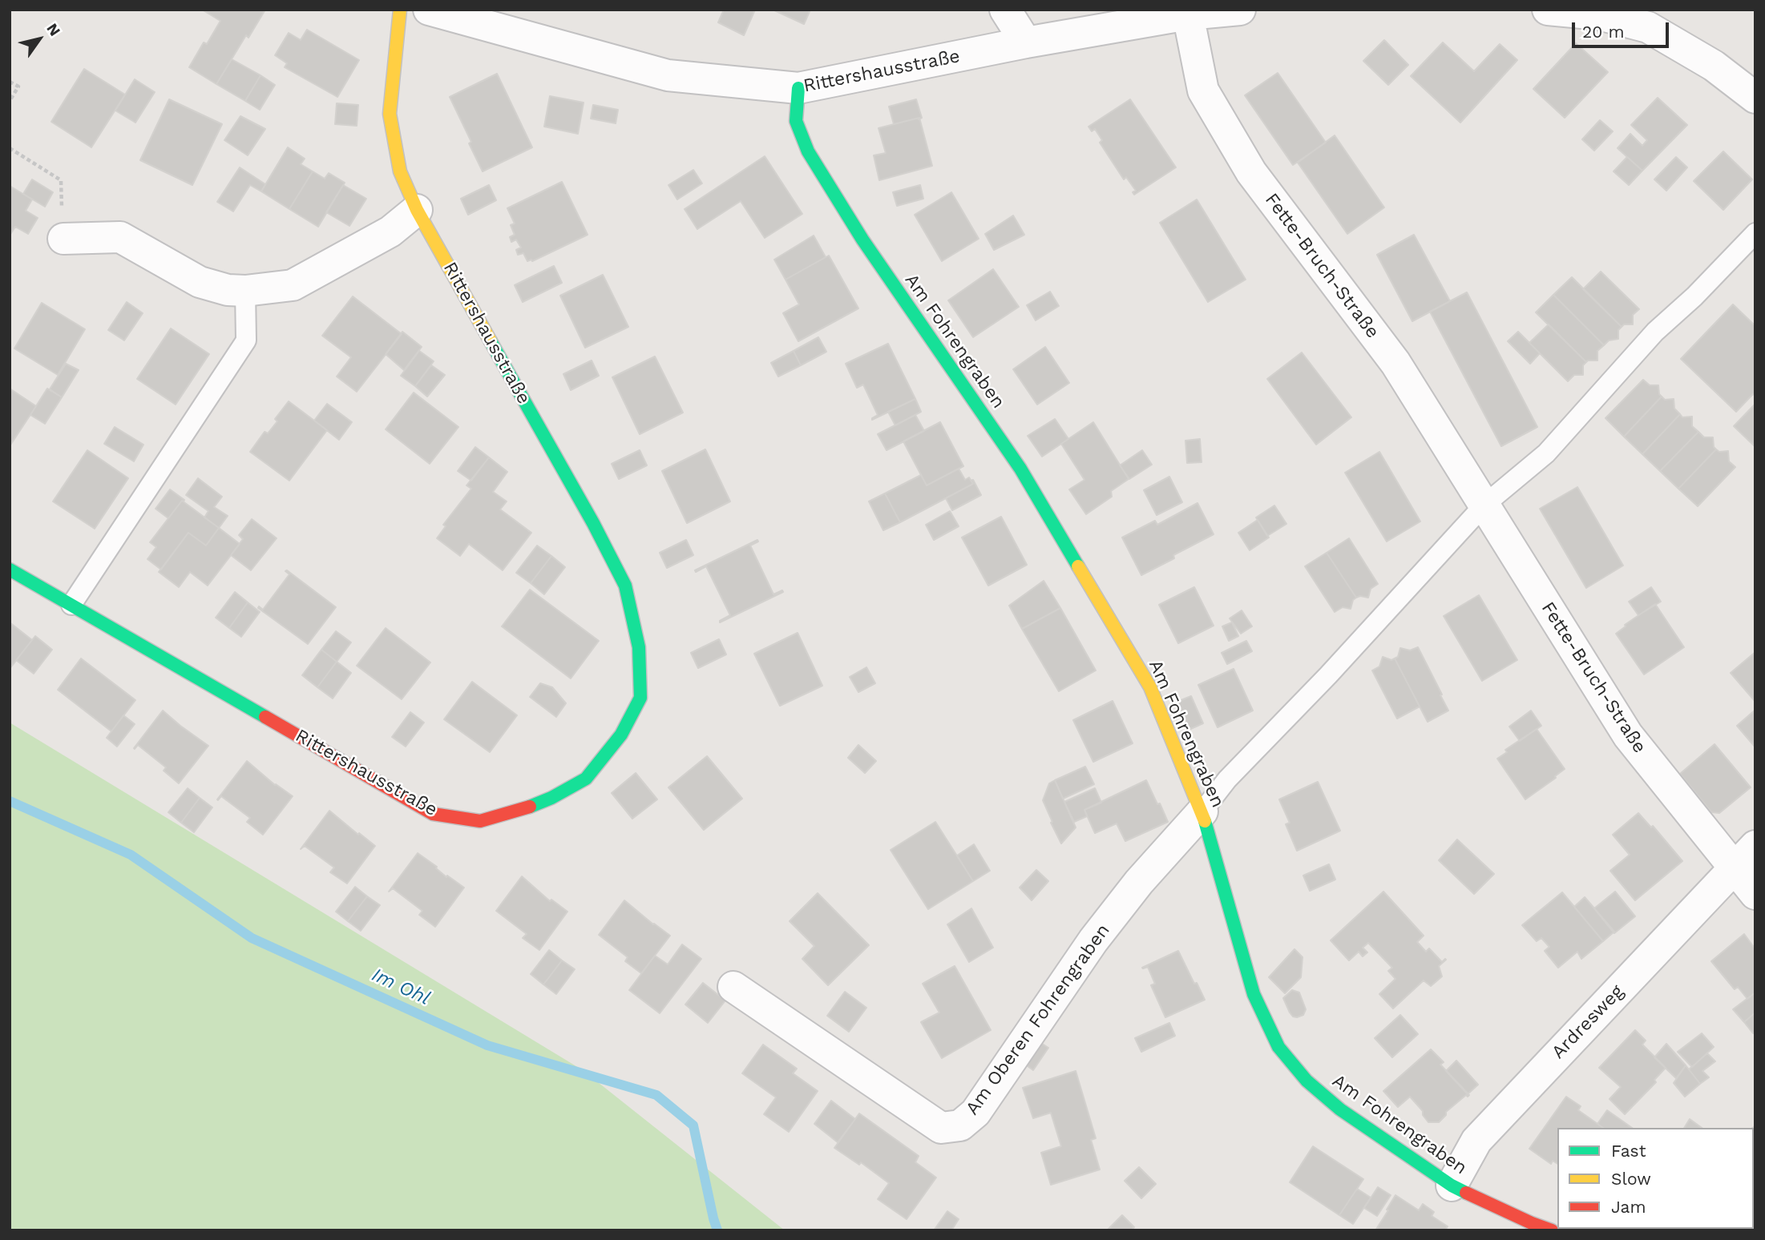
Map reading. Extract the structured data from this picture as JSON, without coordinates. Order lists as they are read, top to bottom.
{
  "streets": {
    "street": [
      "Rittershausstraße",
      "Fette-Bruch-Straße",
      "Am Fohrengraben",
      "Am Oberen Fohrengraben",
      "Ardresweg"
    ]
  },
  "crossings": [
    ["Rittershausstraße", "Fette-Bruch-Straße"],
    ["Rittershausstraße", "Am Fohrengraben"],
    ["Fette-Bruch-Straße", "Ardresweg"],
    ["Am Fohrengraben", "Am Oberen Fohrengraben"],
    ["Am Fohrengraben", "Ardresweg"]
  ],
  "water": ["Im Ohl"],
  "legend": ["Fast", "Slow", "Jam"],
  "scale_bar": "20 m",
  "north": "top right"
}
